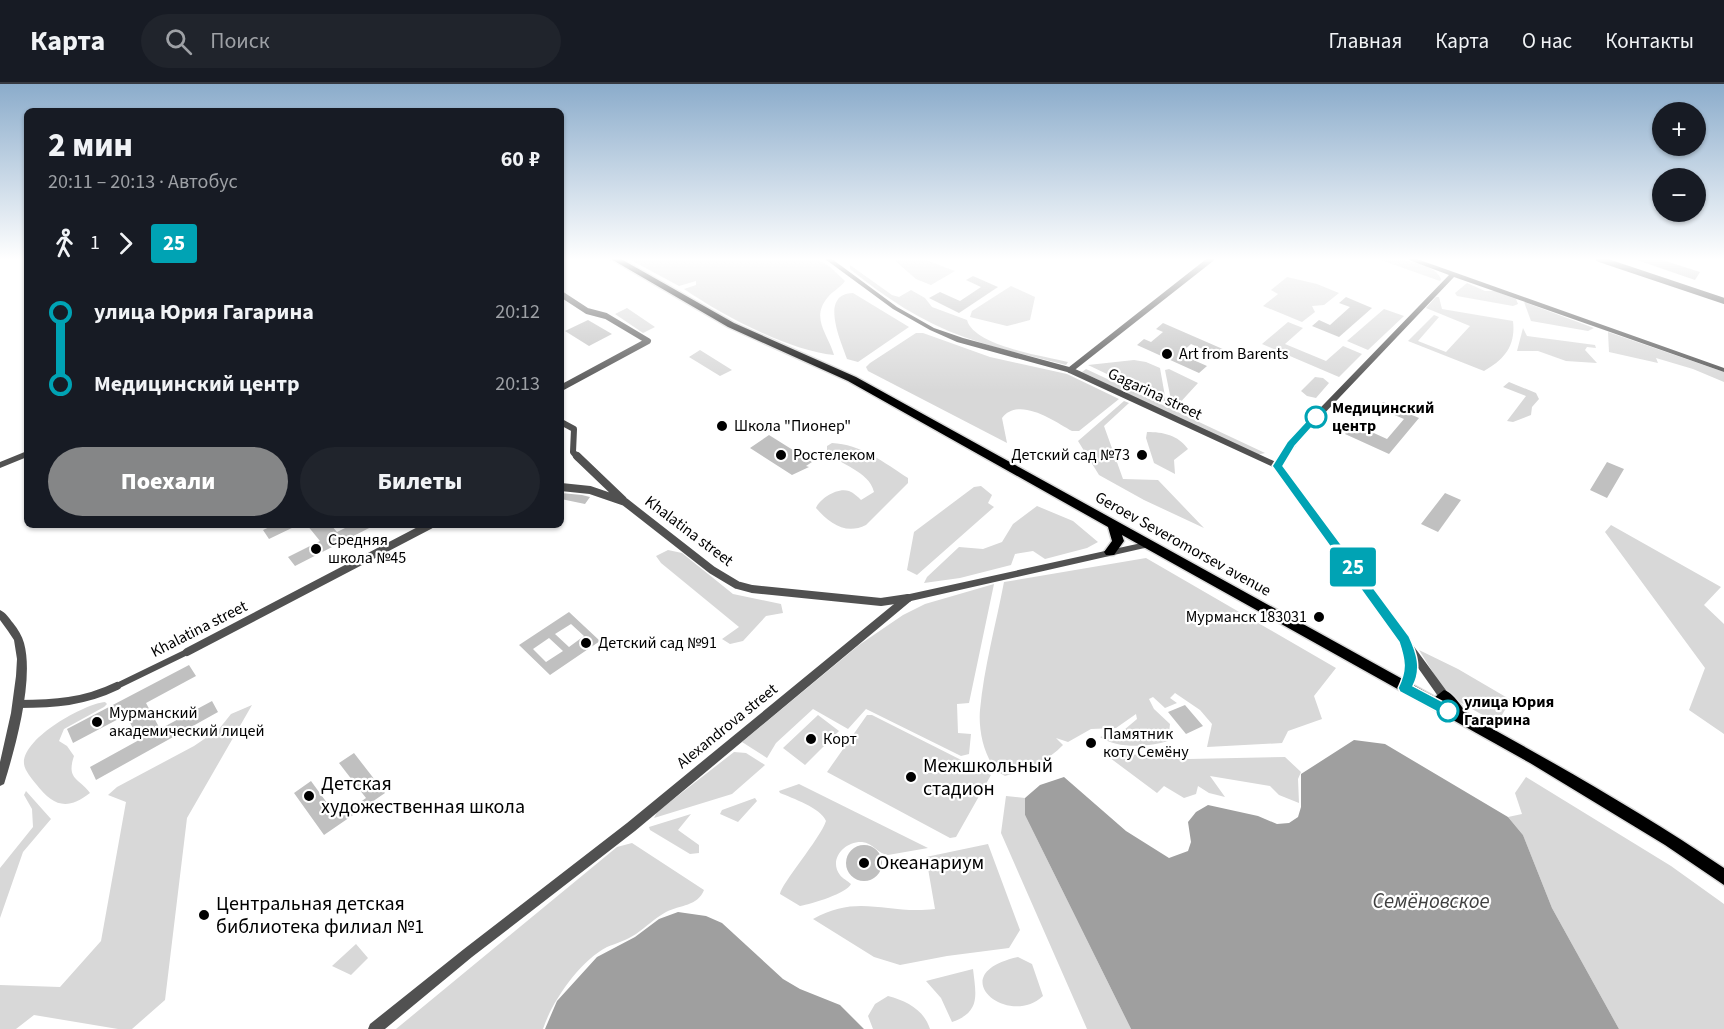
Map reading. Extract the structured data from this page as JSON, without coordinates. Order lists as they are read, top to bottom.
{
  "streets": {
    "main road": ["Geroev Severomorsev avenue"],
    "street": ["Gagarina street", "Khalatina street", "Alexandrova street"]
  },
  "crossings": [
    ["Gagarina street", "Geroev Severomorsev avenue"],
    ["Khalatina street", "Alexandrova street"],
    ["Geroev Severomorsev avenue", "Alexandrova street"]
  ],
  "water": ["Семёновское"],
  "places": [
    "Art from Barents",
    "Медицинский центр",
    "Школа \"Пионер\"",
    "Ростелеком",
    "Детский сад №73",
    "Средняя школа №45",
    "Мурманск 183031",
    "Детский сад №91",
    "улица Юрия Гагарина",
    "Мурманский академический лицей",
    "Корт",
    "Памятник коту Семёну",
    "Межшкольный стадион",
    "Детская художественная школа",
    "Океанариум",
    "Центральная детская библиотека филиал №1"
  ],
  "lines": ["bus line 25"],
  "page": {
    "header": "Карта",
    "search": "Поиск",
    "nav": [
      "Главная",
      "Карта",
      "О нас",
      "Контакты"
    ],
    "on_map": "25",
    "map_buttons": ["+", "−"],
    "heading": ["2 мин", "20:11 – 20:13 · Автобус", "60 ₽"],
    "legs": ["1", "25"],
    "list": [
      {
        "name": "улица Юрия Гагарина",
        "value": "20:12"
      },
      {
        "name": "Медицинский центр",
        "value": "20:13"
      }
    ],
    "buttons": ["Поехали", "Билеты"]
  }
}
